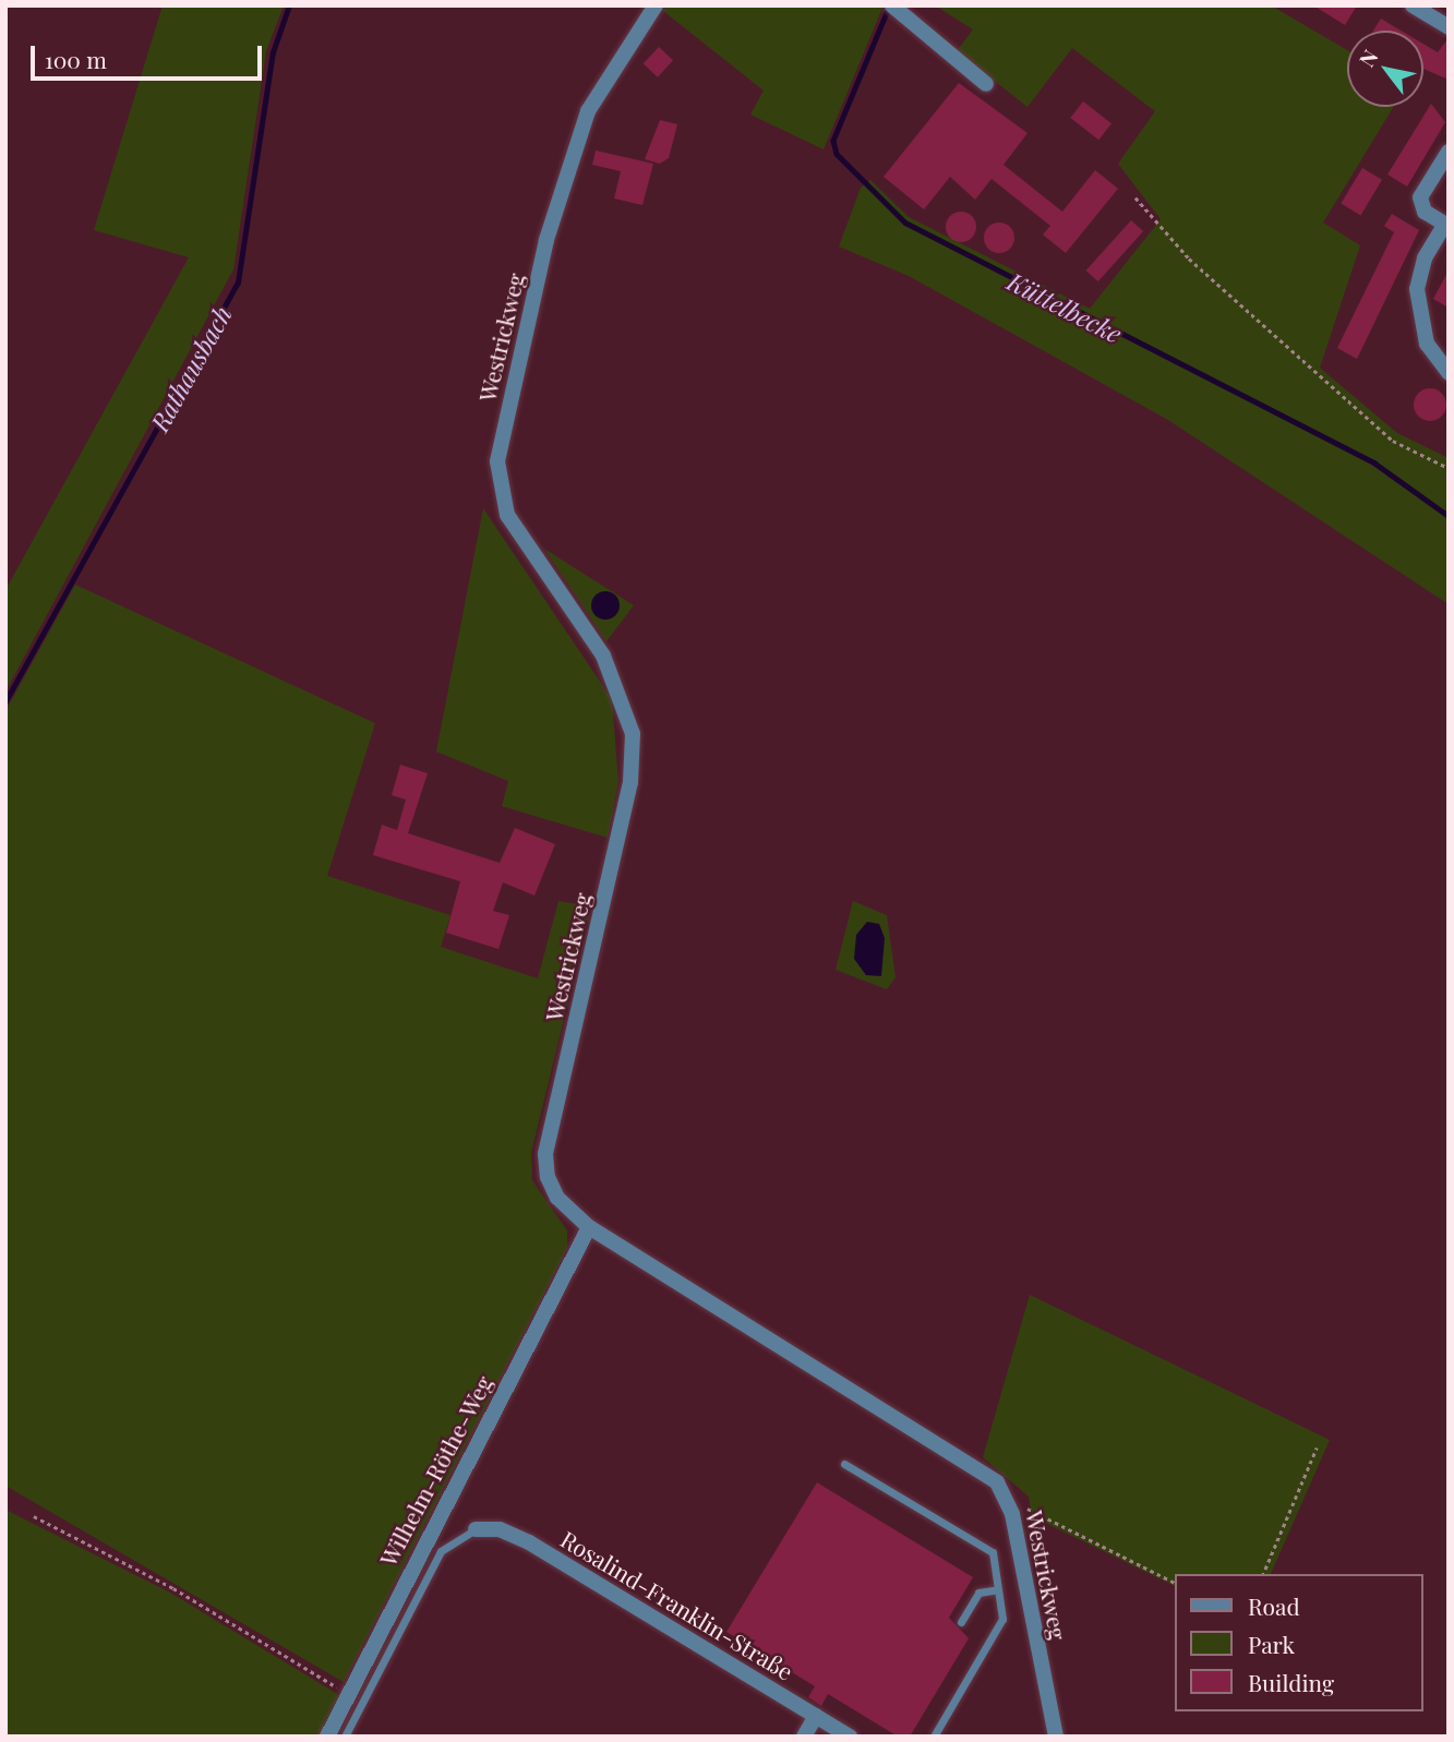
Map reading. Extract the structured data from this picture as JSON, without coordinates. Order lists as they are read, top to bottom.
{
  "streets": {
    "street": ["Westrickweg", "Wilhelm-Röthe-Weg", "Rosalind-Franklin-Straße"]
  },
  "crossings": [
    ["Westrickweg", "Wilhelm-Röthe-Weg"]
  ],
  "water": ["Küttelbecke", "Rathausbach"],
  "legend": ["Road", "Park", "Building"],
  "scale_bar": "100 m",
  "north": "top left"
}
